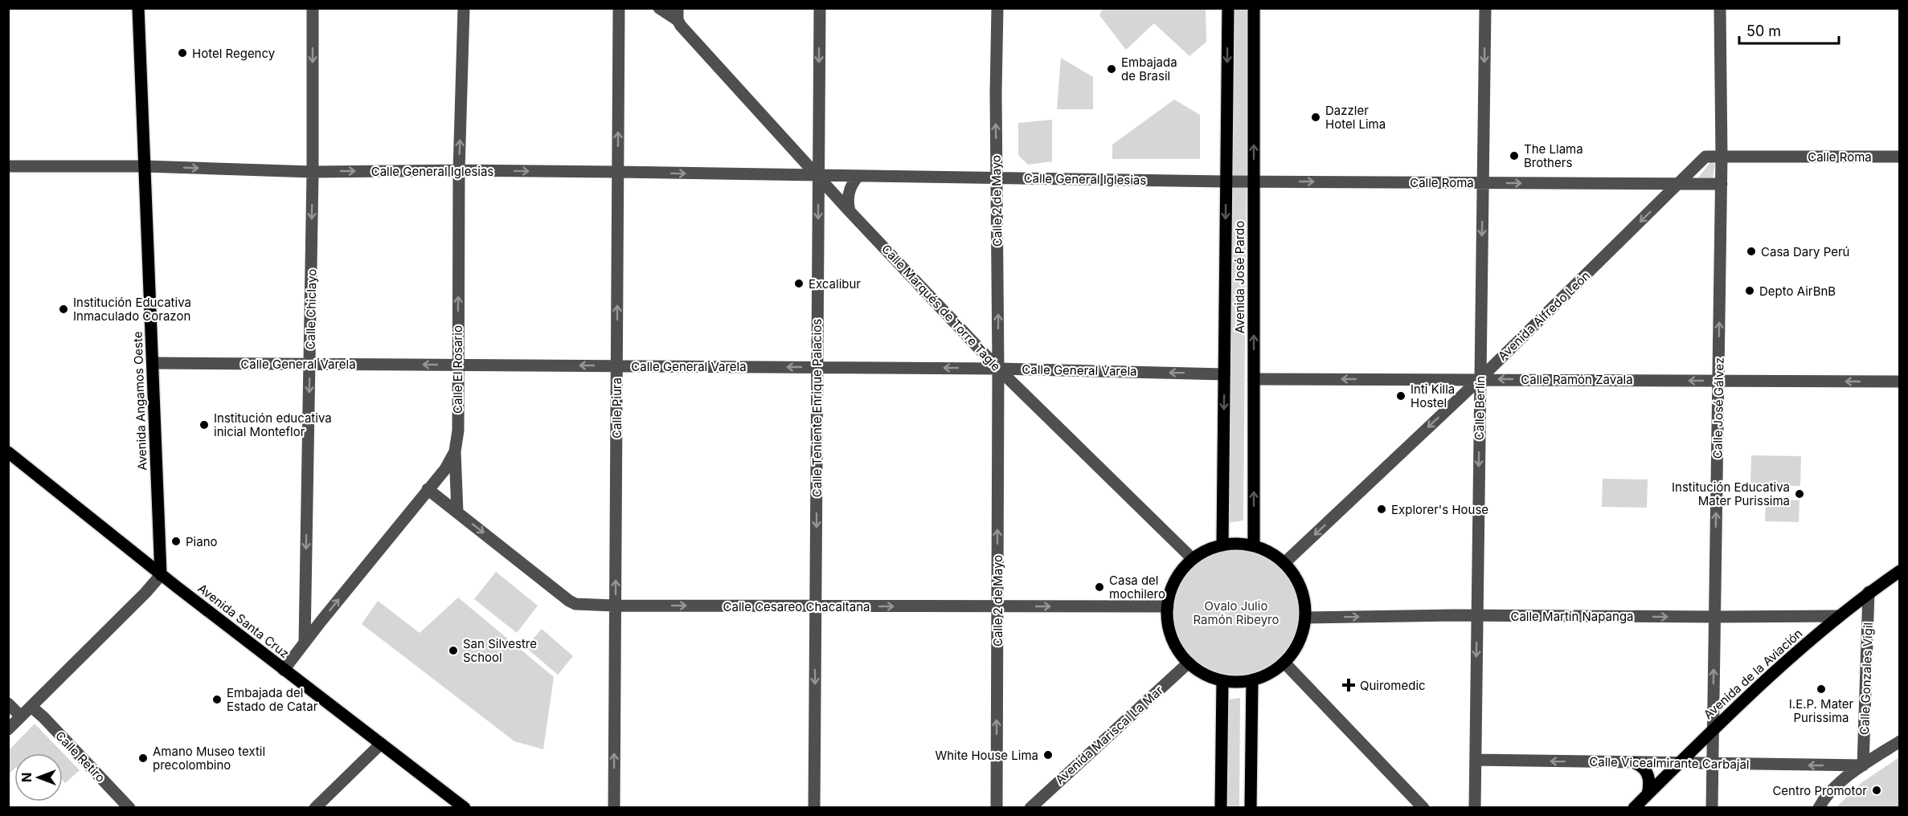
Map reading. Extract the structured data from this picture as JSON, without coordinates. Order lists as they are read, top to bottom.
{
  "streets": {
    "main road": [
      "Avenida José Pardo",
      "Avenida Angamos Oeste",
      "Avenida Santa Cruz",
      "Avenida de la Aviación"
    ],
    "street": [
      "Calle Roma",
      "Calle General Iglesias",
      "Calle 2 de Mayo",
      "Calle Marqués de Torre Tagle",
      "Calle Chiclayo",
      "Avenida Alfredo León",
      "Calle General Varela",
      "Calle El Rosario",
      "Calle Ramón Zavala",
      "Calle Piura",
      "Calle Teniente Enrique Palacios",
      "Calle Berlín",
      "Calle José Gálvez",
      "Calle Cesareo Chacaltana",
      "Calle Martín Napanga",
      "Calle Gonzales Vigil",
      "Avenida Mariscal La Mar",
      "Calle Retiro",
      "Calle Vicealmirante Carbajal"
    ]
  },
  "crossings": [
    ["Calle Roma", "Calle General Iglesias"],
    ["Calle Roma", "Avenida José Pardo"],
    ["Calle Roma", "Avenida Alfredo León"],
    ["Calle Roma", "Calle Berlín"],
    ["Calle Roma", "Calle José Gálvez"],
    ["Calle General Iglesias", "Calle 2 de Mayo"],
    ["Calle General Iglesias", "Avenida José Pardo"],
    ["Calle General Iglesias", "Calle Marqués de Torre Tagle"],
    ["Calle General Iglesias", "Calle Chiclayo"],
    ["Calle General Iglesias", "Calle El Rosario"],
    ["Calle General Iglesias", "Avenida Angamos Oeste"],
    ["Calle General Iglesias", "Calle Piura"],
    ["Calle General Iglesias", "Calle Teniente Enrique Palacios"],
    ["Calle 2 de Mayo", "Calle Marqués de Torre Tagle"],
    ["Calle 2 de Mayo", "Calle General Varela"],
    ["Calle 2 de Mayo", "Calle Cesareo Chacaltana"],
    ["Avenida José Pardo", "Calle Marqués de Torre Tagle"],
    ["Avenida José Pardo", "Avenida Alfredo León"],
    ["Avenida José Pardo", "Calle General Varela"],
    ["Avenida José Pardo", "Calle Ramón Zavala"],
    ["Avenida José Pardo", "Calle Cesareo Chacaltana"],
    ["Avenida José Pardo", "Calle Martín Napanga"],
    ["Avenida José Pardo", "Avenida Mariscal La Mar"],
    ["Calle Marqués de Torre Tagle", "Avenida Alfredo León"],
    ["Calle Marqués de Torre Tagle", "Calle General Varela"],
    ["Calle Marqués de Torre Tagle", "Calle Teniente Enrique Palacios"],
    ["Calle Marqués de Torre Tagle", "Calle Cesareo Chacaltana"],
    ["Calle Marqués de Torre Tagle", "Calle Martín Napanga"],
    ["Calle Marqués de Torre Tagle", "Avenida Mariscal La Mar"],
    ["Calle Chiclayo", "Calle General Varela"],
    ["Calle Chiclayo", "Calle El Rosario"],
    ["Avenida Alfredo León", "Calle Ramón Zavala"],
    ["Avenida Alfredo León", "Calle Berlín"],
    ["Avenida Alfredo León", "Calle José Gálvez"],
    ["Avenida Alfredo León", "Calle Cesareo Chacaltana"],
    ["Avenida Alfredo León", "Calle Martín Napanga"],
    ["Avenida Alfredo León", "Avenida Mariscal La Mar"],
    ["Calle General Varela", "Calle El Rosario"],
    ["Calle General Varela", "Avenida Angamos Oeste"],
    ["Calle General Varela", "Calle Piura"],
    ["Calle General Varela", "Calle Teniente Enrique Palacios"],
    ["Calle El Rosario", "Calle Cesareo Chacaltana"],
    ["Calle El Rosario", "Avenida Santa Cruz"],
    ["Calle Ramón Zavala", "Calle Berlín"],
    ["Calle Ramón Zavala", "Calle José Gálvez"],
    ["Avenida Angamos Oeste", "Avenida Santa Cruz"],
    ["Calle Piura", "Calle Cesareo Chacaltana"],
    ["Calle Teniente Enrique Palacios", "Calle Cesareo Chacaltana"],
    ["Calle Berlín", "Calle Martín Napanga"],
    ["Calle Berlín", "Calle Vicealmirante Carbajal"],
    ["Calle José Gálvez", "Calle Martín Napanga"],
    ["Calle José Gálvez", "Avenida de la Aviación"],
    ["Calle José Gálvez", "Calle Vicealmirante Carbajal"],
    ["Calle Cesareo Chacaltana", "Calle Martín Napanga"],
    ["Calle Cesareo Chacaltana", "Avenida Mariscal La Mar"],
    ["Calle Martín Napanga", "Avenida de la Aviación"],
    ["Calle Martín Napanga", "Avenida Mariscal La Mar"],
    ["Avenida de la Aviación", "Calle Gonzales Vigil"],
    ["Avenida de la Aviación", "Calle Vicealmirante Carbajal"],
    ["Calle Gonzales Vigil", "Calle Vicealmirante Carbajal"]
  ],
  "one_way": [
    "Calle Roma",
    "Calle General Iglesias",
    "Calle 2 de Mayo",
    "Calle Chiclayo",
    "Avenida Alfredo León",
    "Calle General Varela",
    "Calle El Rosario",
    "Calle Ramón Zavala",
    "Calle Piura",
    "Calle Teniente Enrique Palacios",
    "Calle Berlín",
    "Calle José Gálvez",
    "Calle Cesareo Chacaltana",
    "Calle Martín Napanga",
    "Calle Vicealmirante Carbajal"
  ],
  "parks": ["Ovalo Julio Ramón Ribeyro"],
  "places": {
    "other": [
      "Hotel Regency",
      "Embajada de Brasil",
      "Dazzler Hotel Lima",
      "The Llama Brothers",
      "Casa Dary Perú",
      "Excalibur",
      "Depto AirBnB",
      "Institución Educativa Inmaculado Corazon",
      "Inti Killa Hostel",
      "Institución educativa inicial Monteflor",
      "Institución Educativa Mater Purissima",
      "Explorer's House",
      "Piano",
      "Casa del mochilero",
      "San Silvestre School",
      "I.E.P. Mater Purissima",
      "Embajada del Estado de Catar",
      "White House Lima",
      "Amano Museo textil precolombino",
      "Centro Promotor"
    ],
    "health": ["Quiromedic"]
  },
  "scale_bar": "50 m",
  "north": "left"
}
